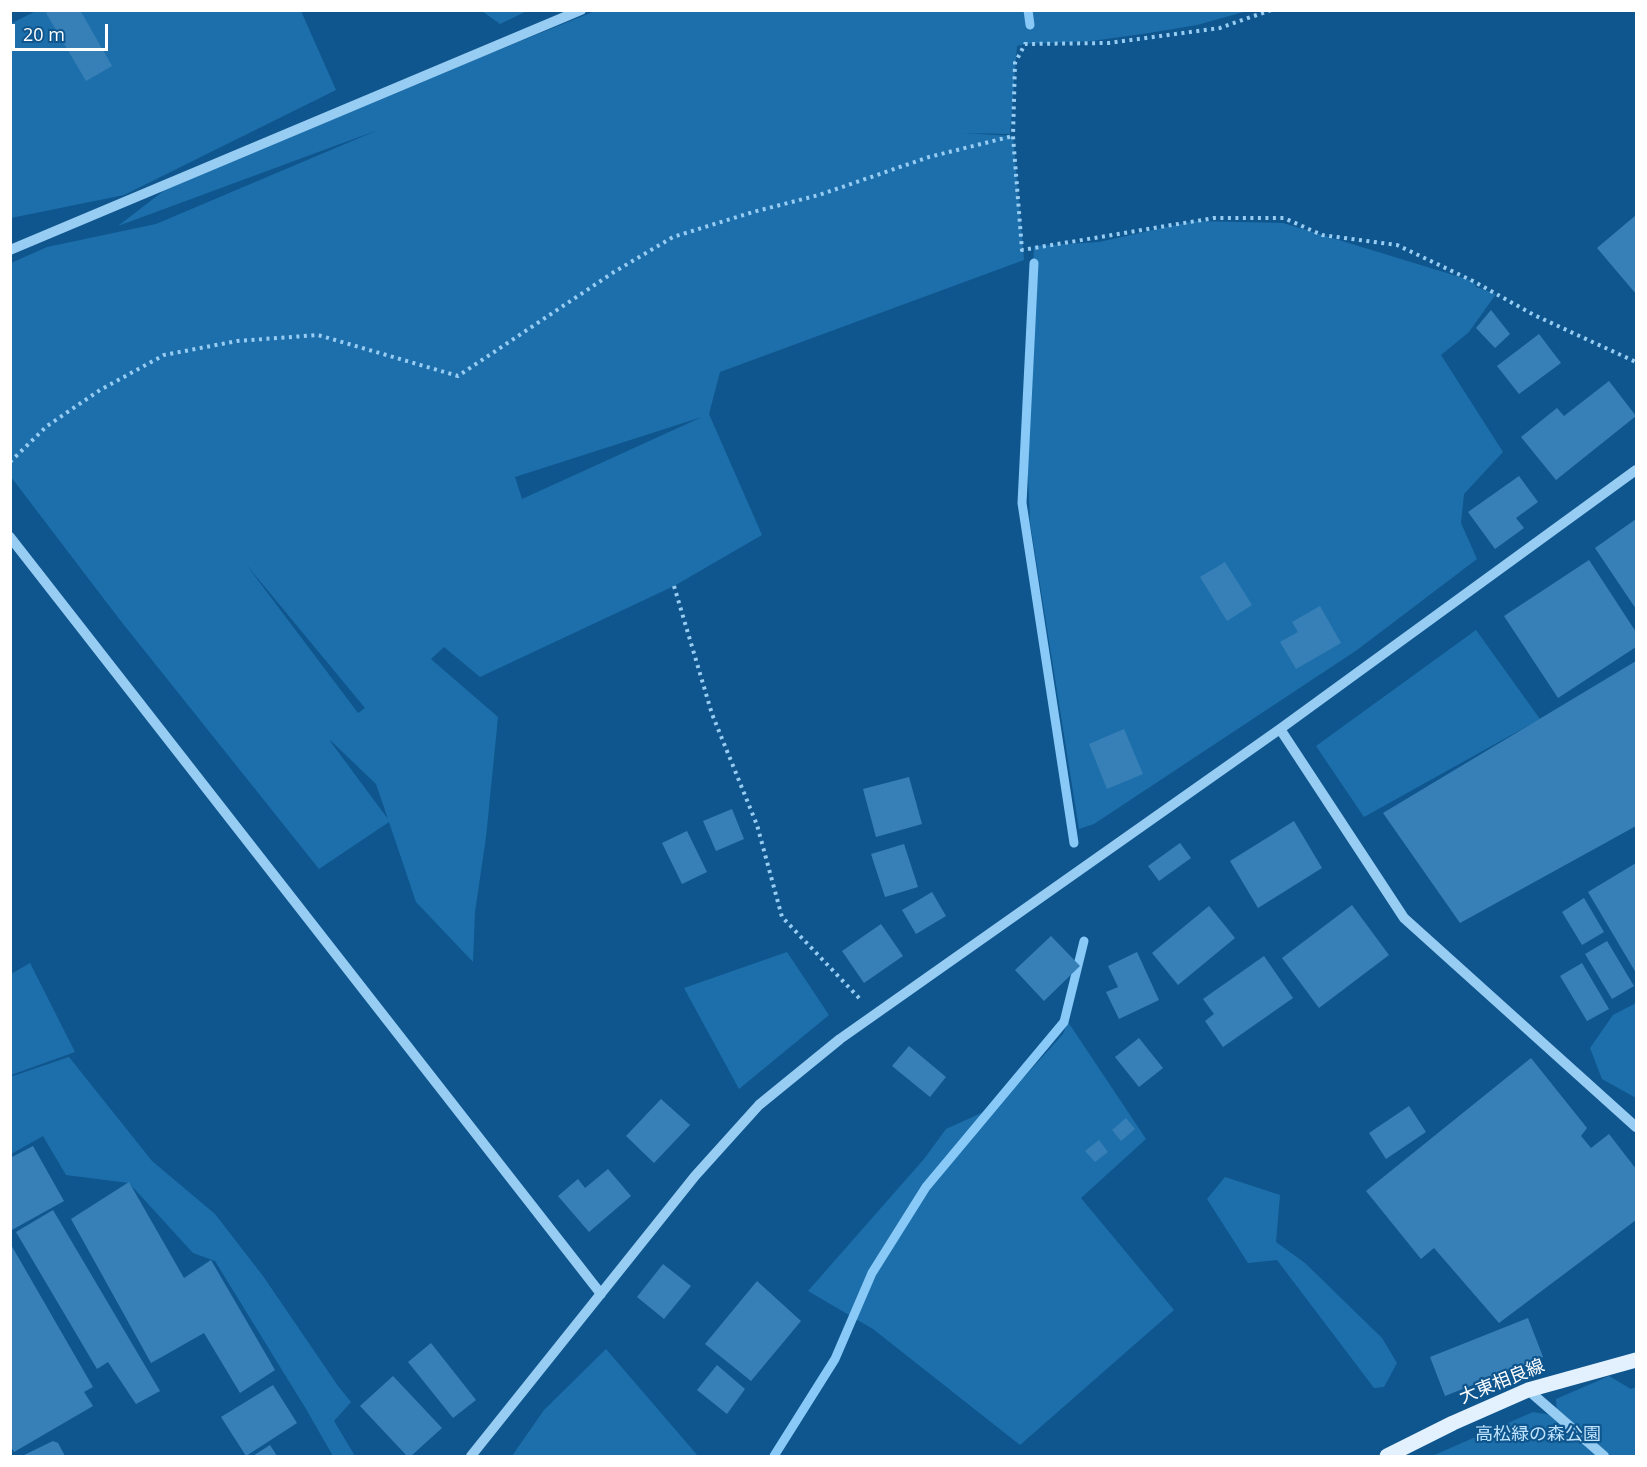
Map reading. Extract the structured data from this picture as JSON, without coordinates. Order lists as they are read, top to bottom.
{
  "streets": {
    "main road": ["大東相良線"]
  },
  "parks": ["高松緑の森公園"],
  "scale_bar": "20 m"
}
